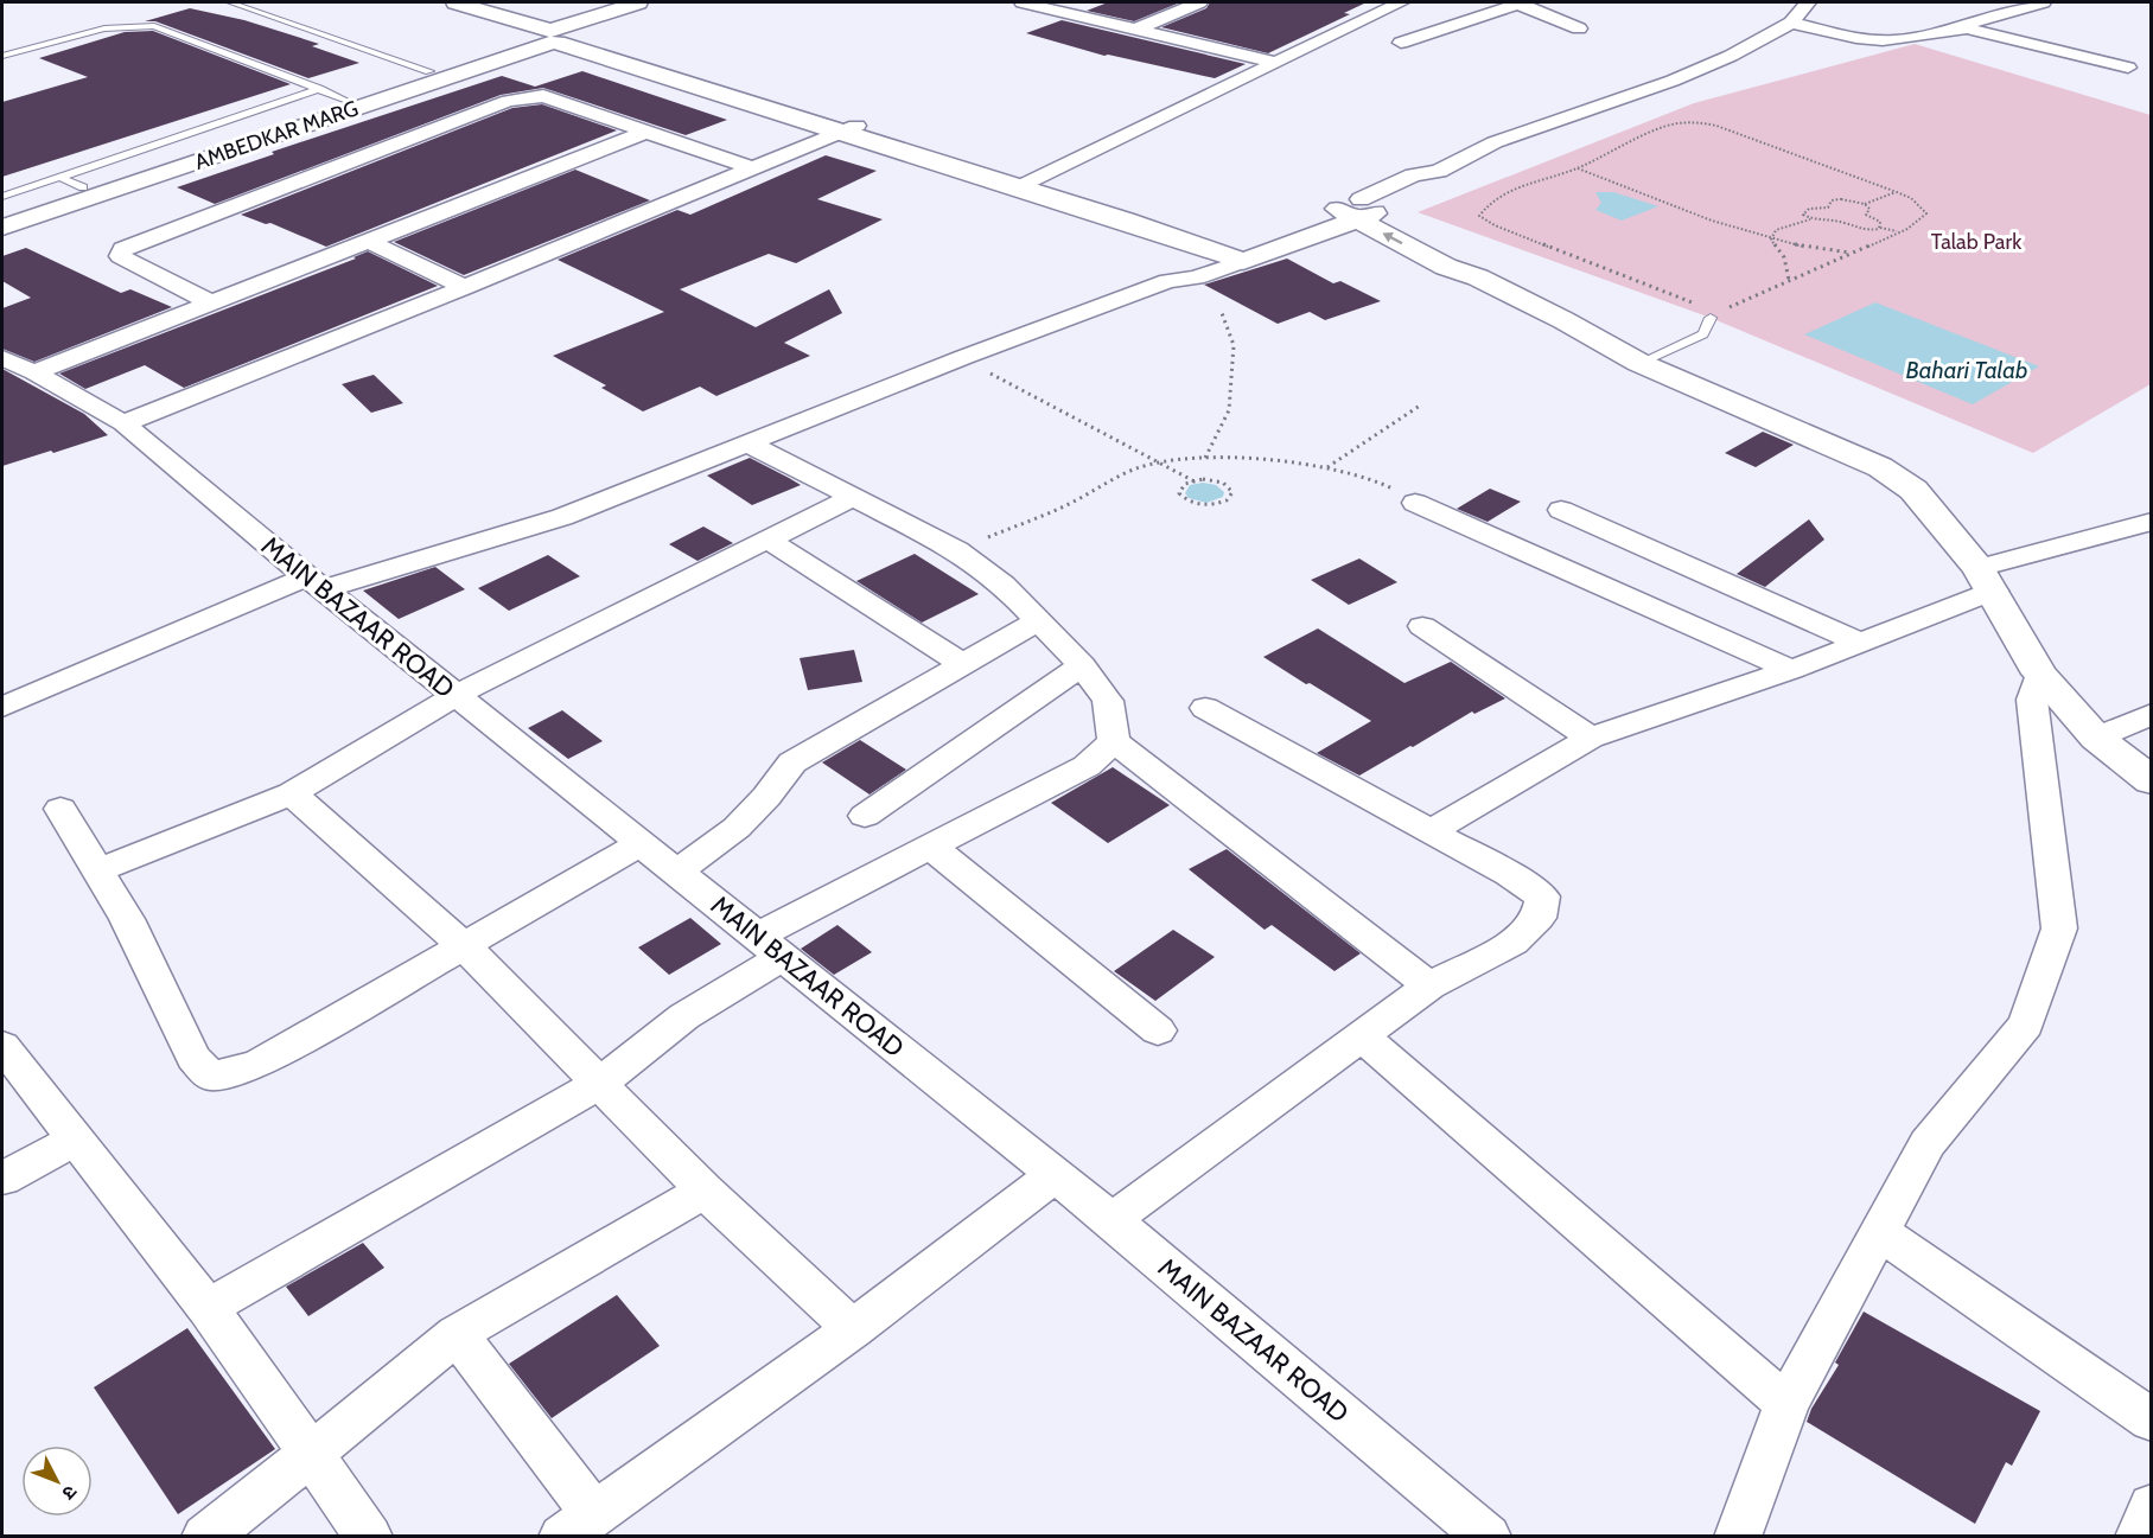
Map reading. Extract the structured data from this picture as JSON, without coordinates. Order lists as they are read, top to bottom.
{
  "streets": {
    "street": ["AMBEDKAR MARG", "MAIN BAZAAR ROAD"]
  },
  "water": ["Bahari Talab"],
  "parks": ["Talab Park"],
  "north": "bottom right"
}
